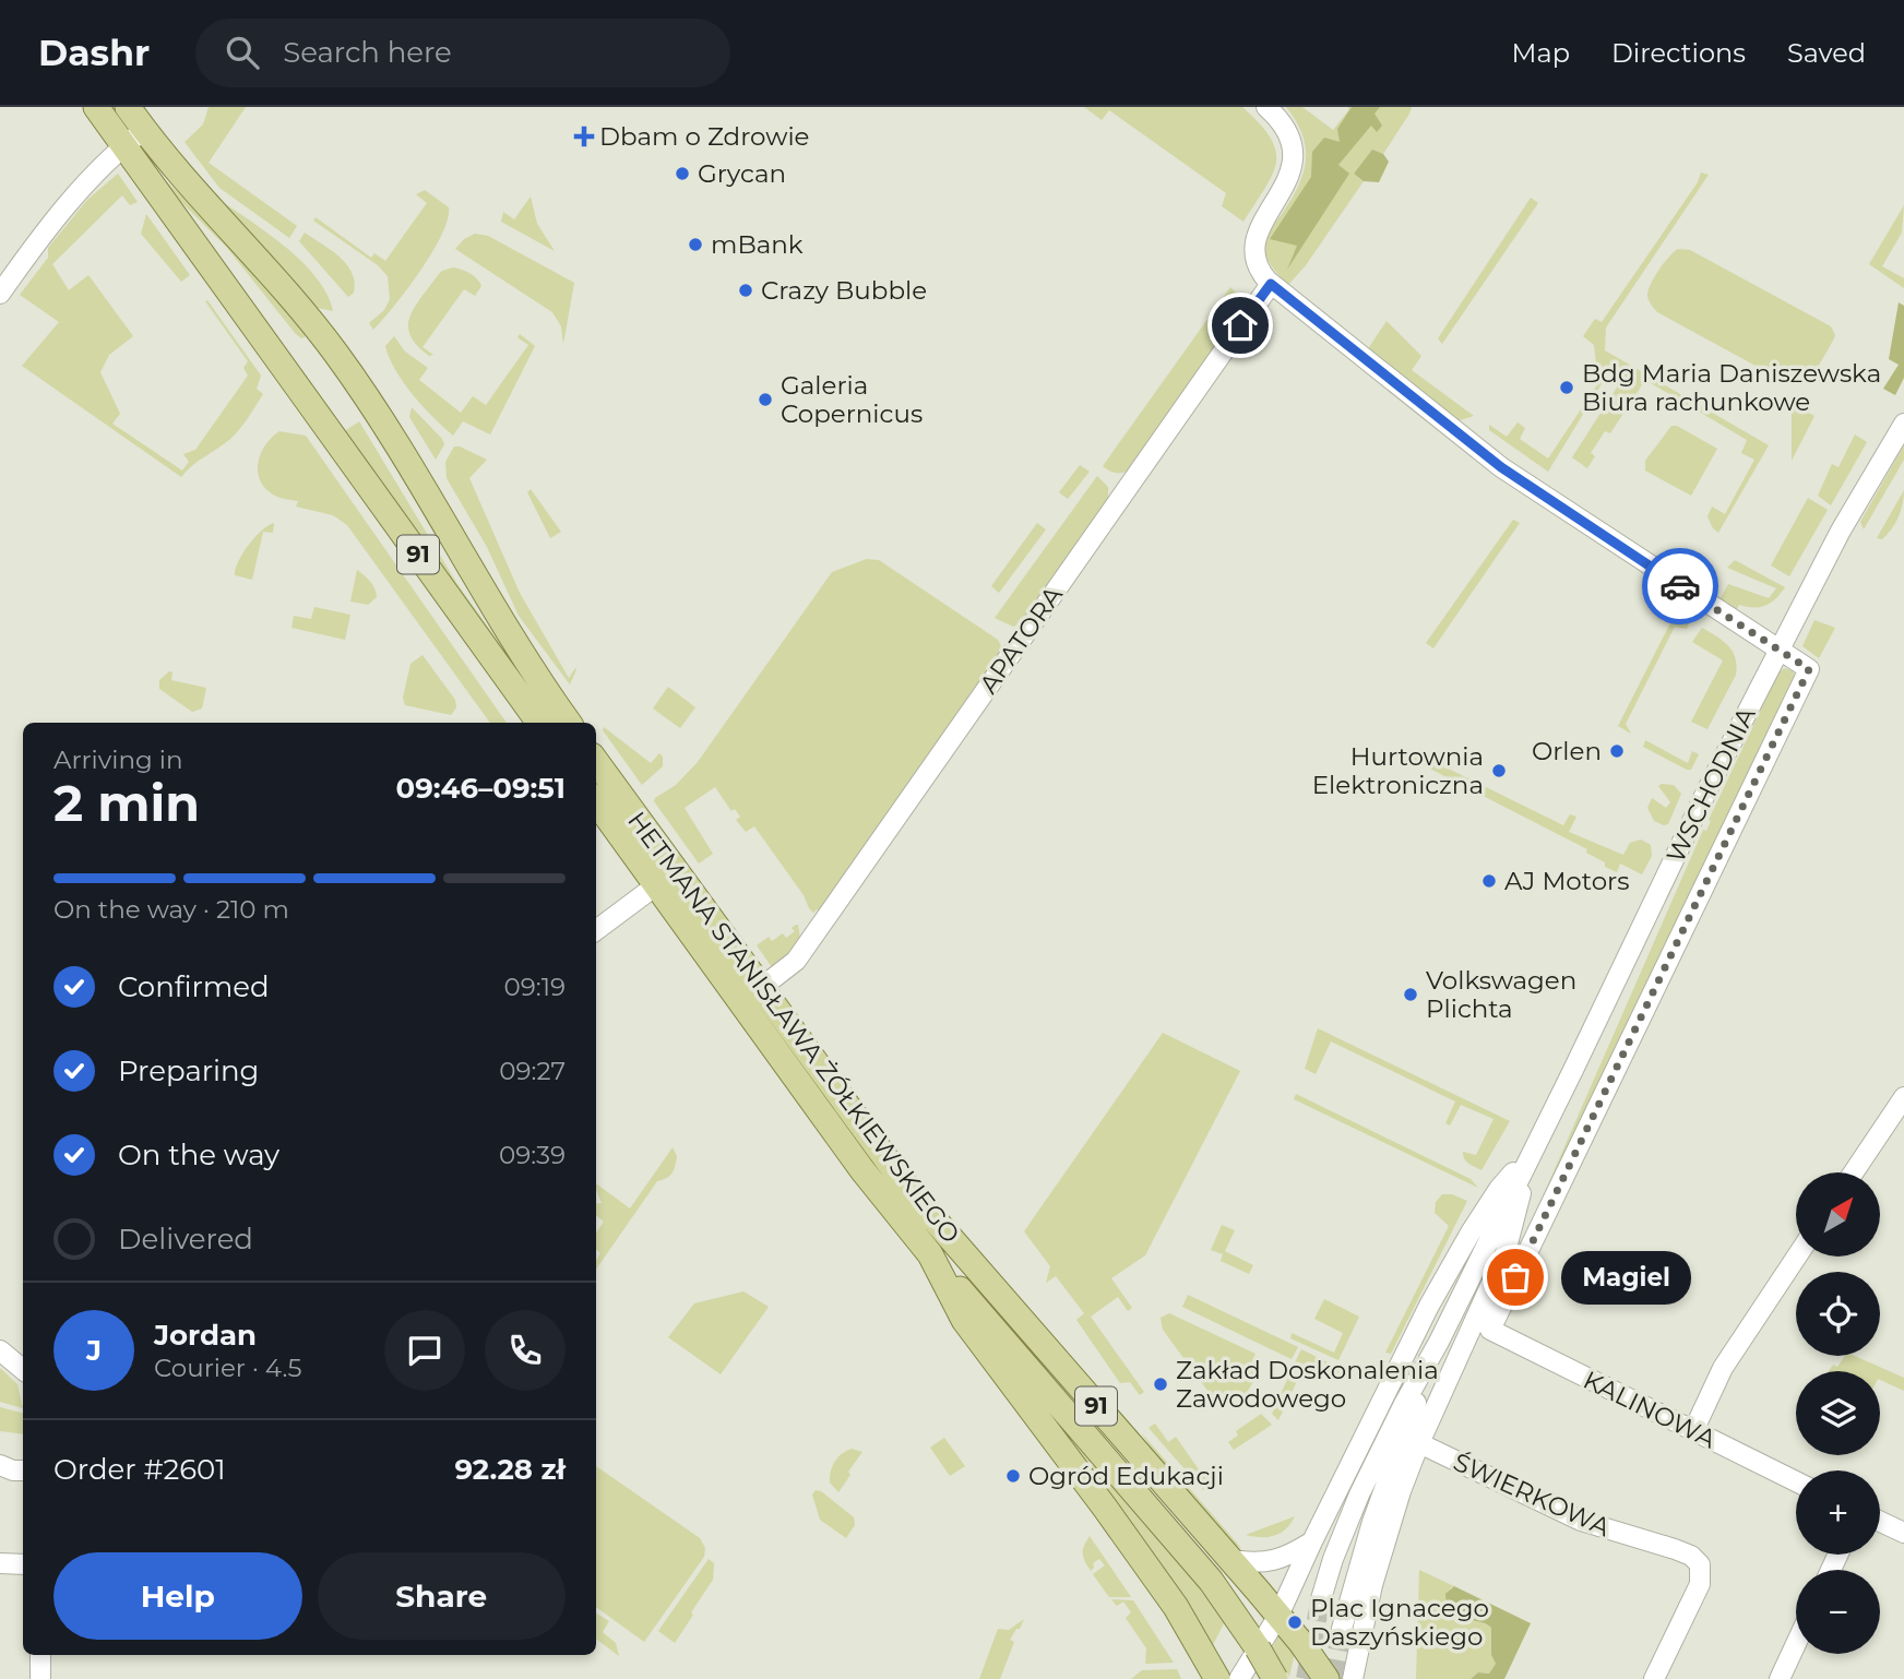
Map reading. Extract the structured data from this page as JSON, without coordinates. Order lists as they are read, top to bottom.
{
  "streets": {
    "main road": ["91", "HETMANA STANISŁAWA ŻÓŁKIEWSKIEGO"],
    "street": [
      "APATORA",
      "WSCHODNIA",
      "KALINOWA",
      "ŚWIERKOWA"
    ]
  },
  "crossings": [
    ["APATORA", "HETMANA STANISŁAWA ŻÓŁKIEWSKIEGO"],
    ["WSCHODNIA", "HETMANA STANISŁAWA ŻÓŁKIEWSKIEGO"],
    ["WSCHODNIA", "KALINOWA"],
    ["WSCHODNIA", "ŚWIERKOWA"]
  ],
  "places": {
    "health": ["Dbam o Zdrowie"],
    "other": [
      "Grycan",
      "mBank",
      "Crazy Bubble",
      "Bdg Maria Daniszewska Biura rachunkowe",
      "Galeria Copernicus",
      "Orlen",
      "Hurtownia Elektroniczna",
      "AJ Motors",
      "Volkswagen Plichta",
      "Magiel",
      "Zakład Doskonalenia Zawodowego",
      "Ogród Edukacji",
      "Plac Ignacego Daszyńskiego"
    ]
  },
  "north": "top right",
  "page": {
    "header": "Dashr",
    "search": "Search here",
    "nav": ["Map", "Directions", "Saved"],
    "heading": ["2 min", "Arriving in", "09:46–09:51"],
    "panel": [
      "Jordan",
      "Courier · 4.5",
      "Order #2601",
      "92.28 zł"
    ],
    "bar": "On the way · 210 m",
    "list": [
      ["Confirmed", "09:19"],
      ["Preparing", "09:27"],
      ["On the way", "09:39"],
      "Delivered"
    ],
    "map_buttons": ["+", "−"],
    "bubble": "Magiel",
    "round": "J",
    "buttons": ["Help", "Share"]
  }
}
